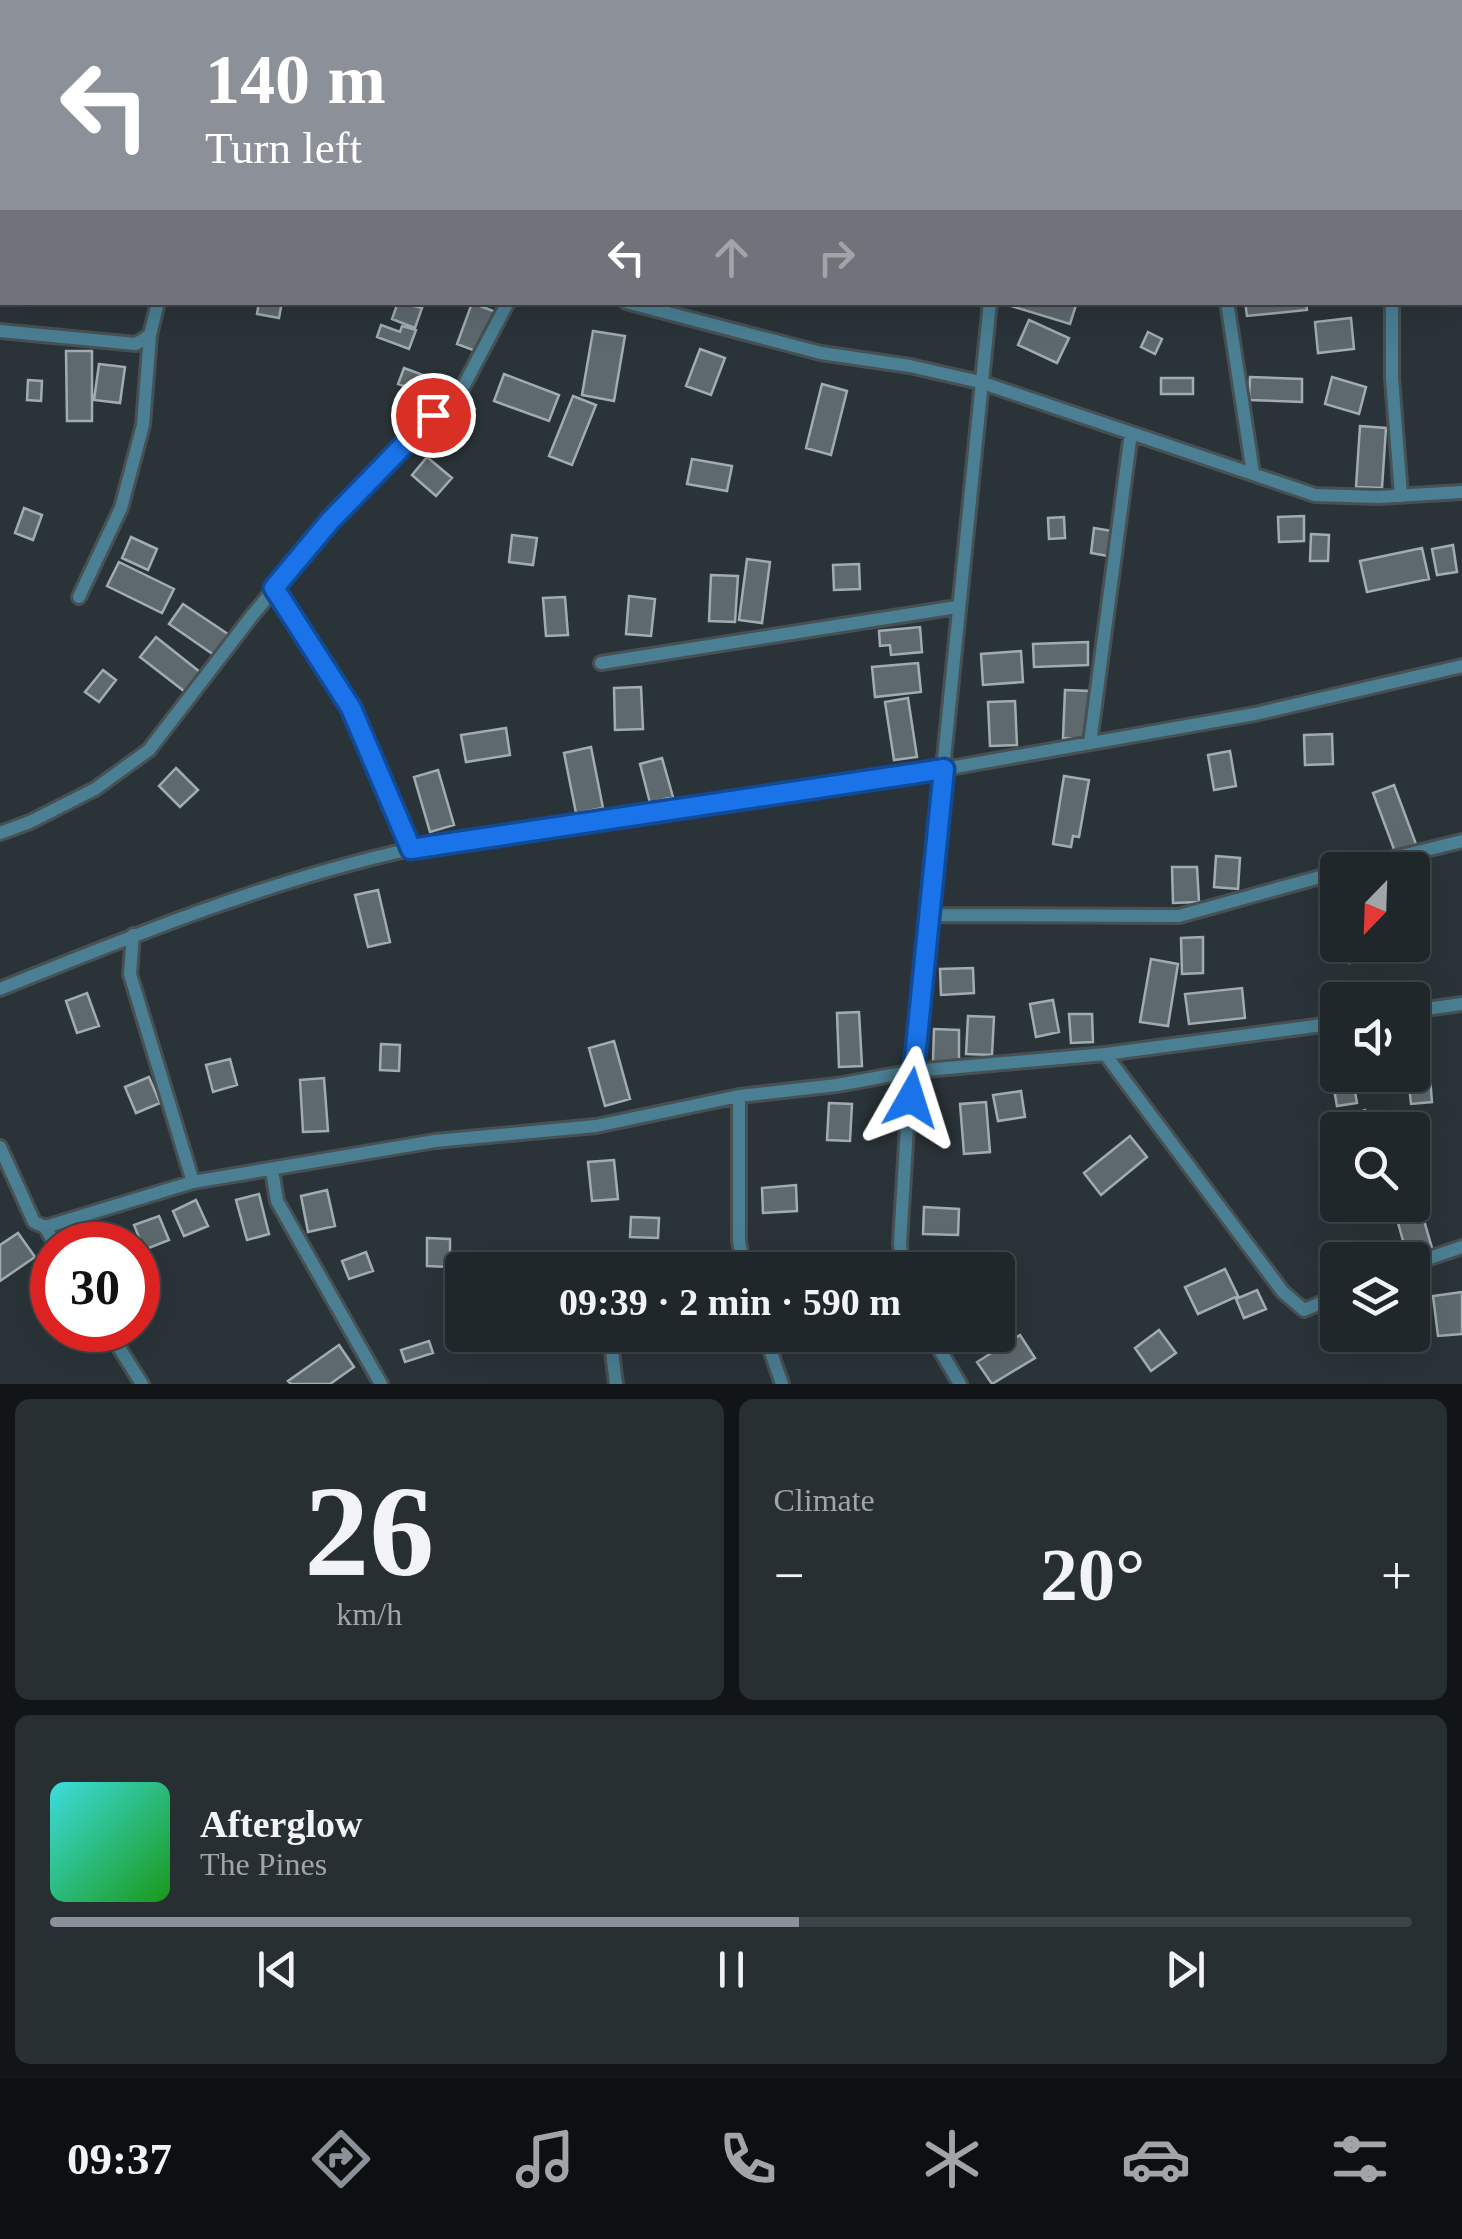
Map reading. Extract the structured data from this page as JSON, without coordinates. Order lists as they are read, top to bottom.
{
  "north": "bottom left",
  "page": {
    "turn": ["140 m", "Turn left"],
    "limit": "30",
    "trip": "09:39 · 2 min · 590 m",
    "tile": [
      ["26", "km/h"],
      "Climate"
    ],
    "heat": ["−", "20°", "+"],
    "song": ["Afterglow", "The Pines"],
    "tabs": "09:37"
  }
}
